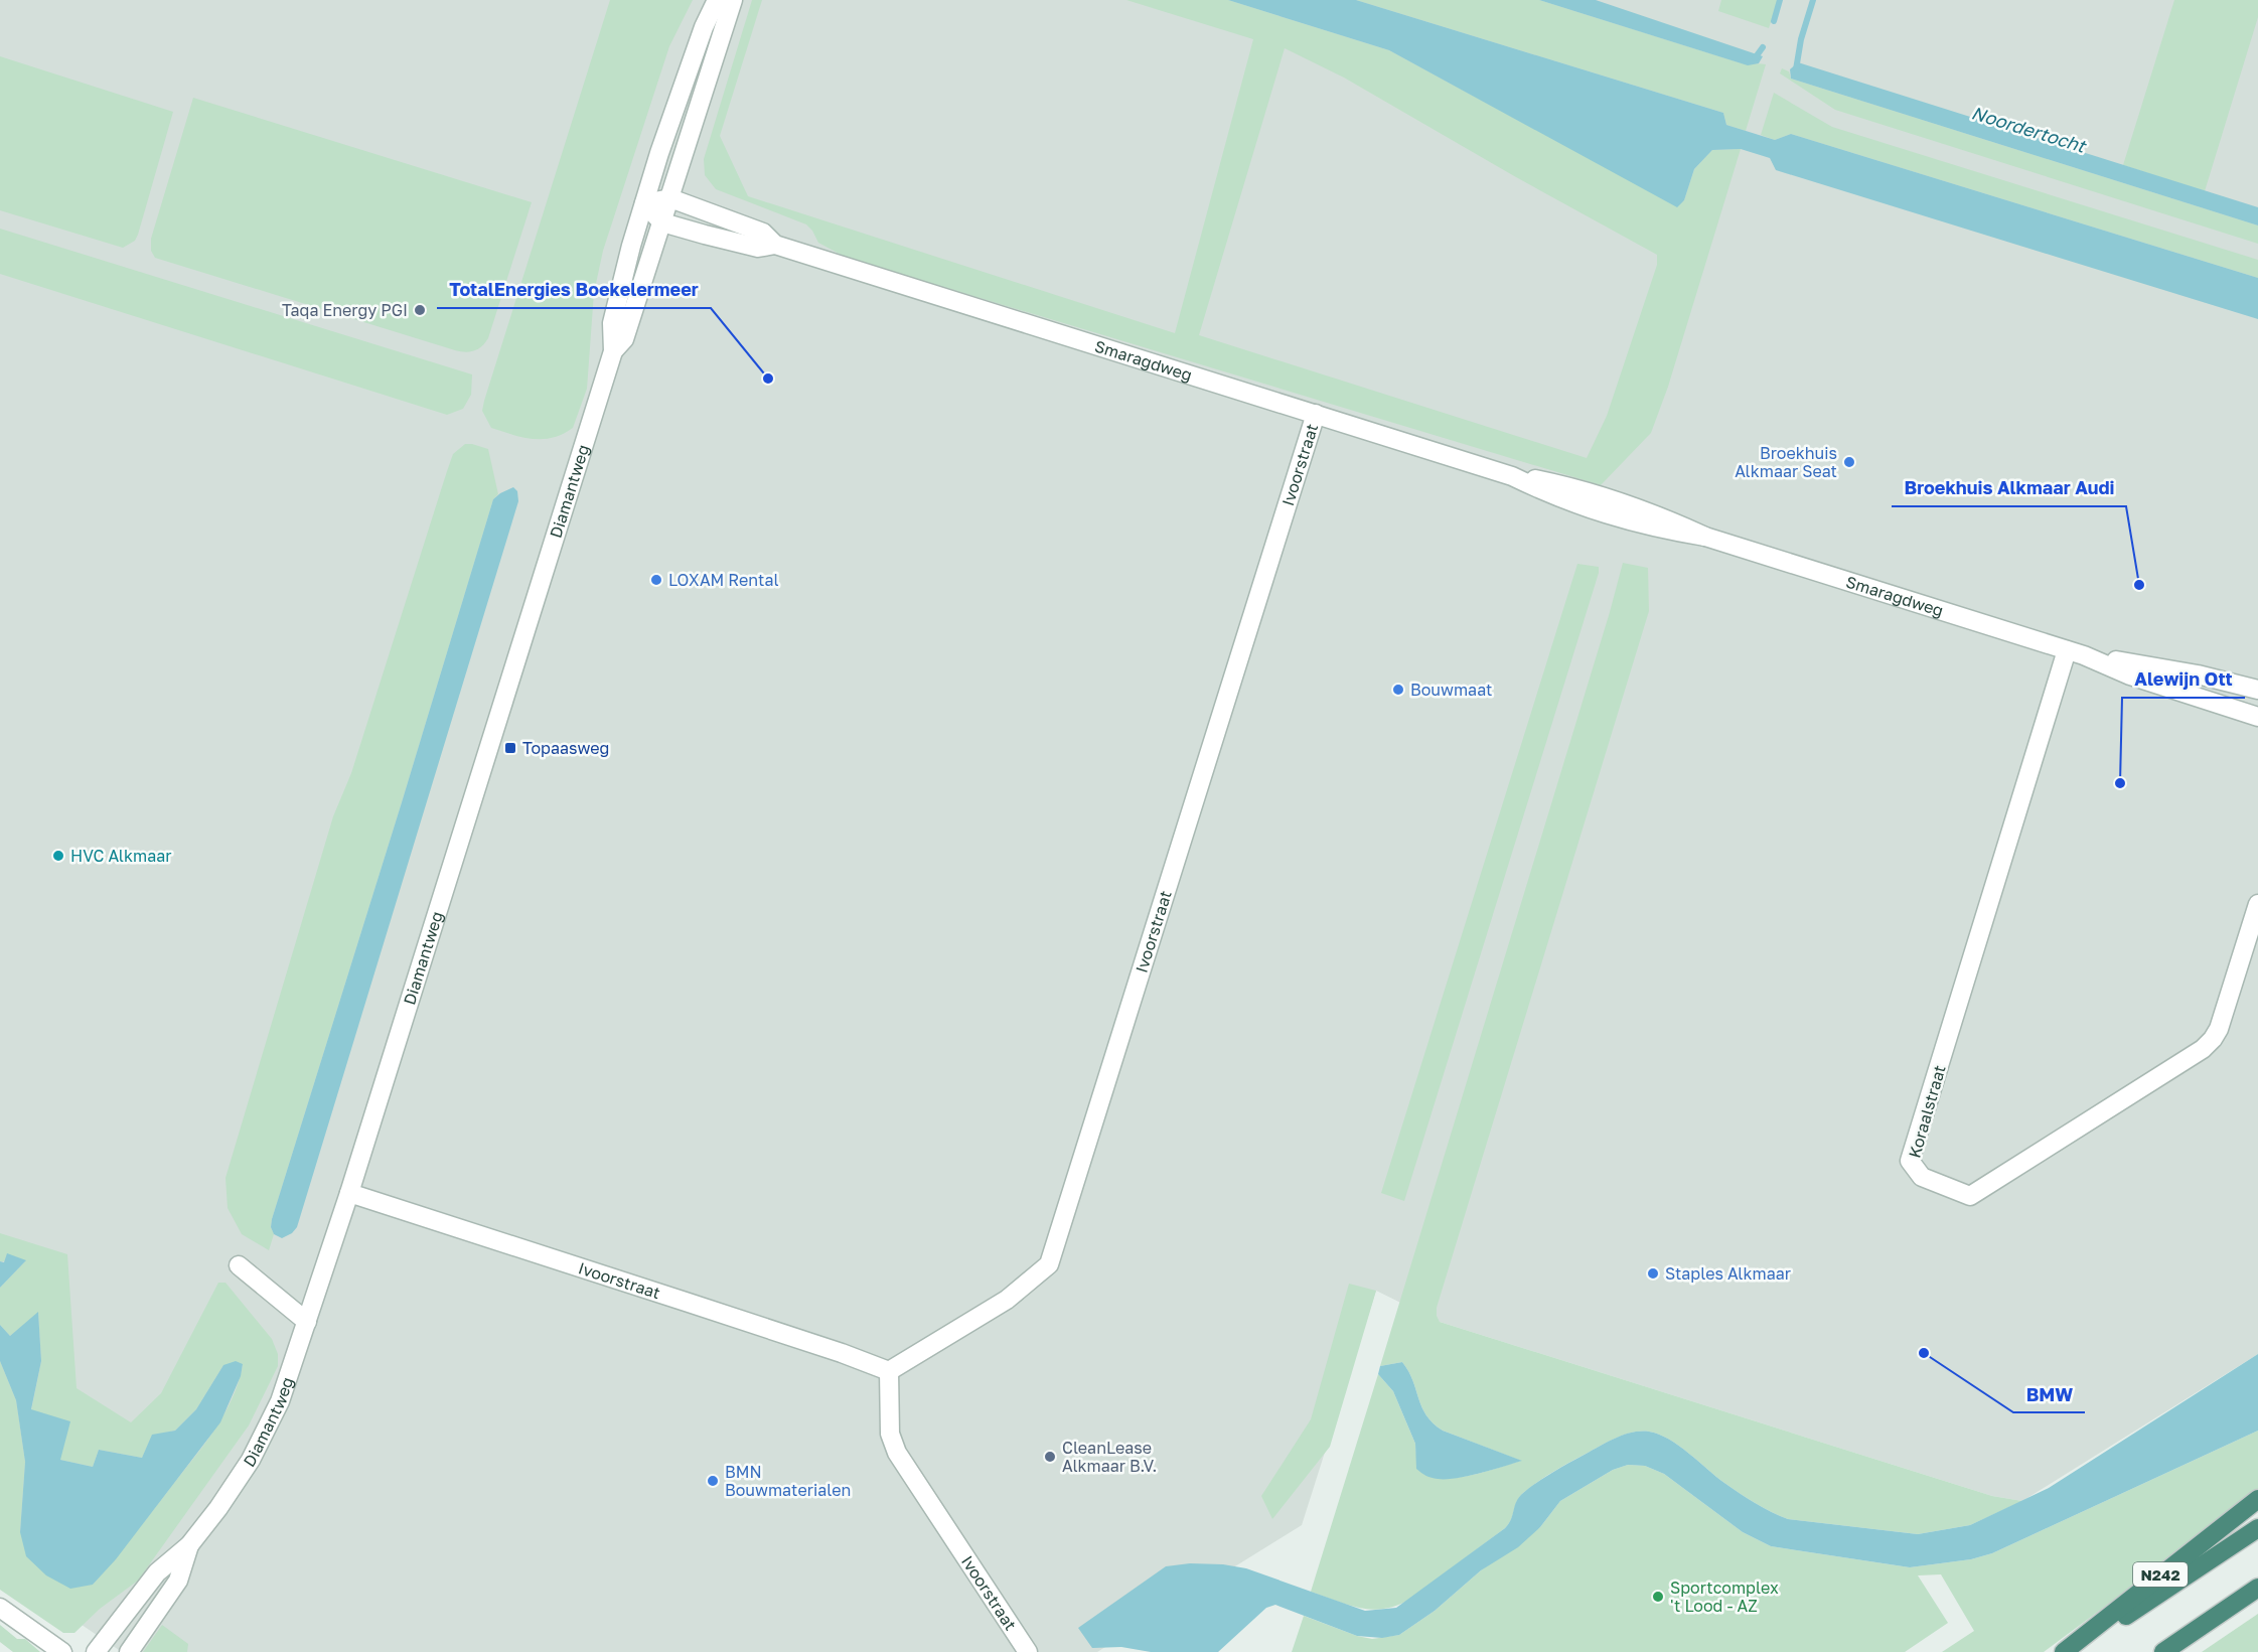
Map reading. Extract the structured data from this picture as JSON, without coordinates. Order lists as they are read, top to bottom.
{
  "streets": {
    "highway": ["N242"],
    "street": [
      "Smaragdweg",
      "Ivoorstraat",
      "Diamantweg",
      "Koraalstraat"
    ]
  },
  "crossings": [
    ["Smaragdweg", "Ivoorstraat"],
    ["Smaragdweg", "Diamantweg"],
    ["Smaragdweg", "Koraalstraat"],
    ["Ivoorstraat", "Diamantweg"]
  ],
  "water": ["Noordertocht"],
  "places": {
    "other": [
      "Taqa Energy PGI",
      "TotalEnergies Boekelermeer",
      "Broekhuis Alkmaar Seat",
      "LOXAM Rental",
      "Broekhuis Alkmaar Audi",
      "Bouwmaat",
      "Alewijn Ott",
      "HVC Alkmaar",
      "Staples Alkmaar",
      "BMW",
      "CleanLease Alkmaar B.V.",
      "BMN Bouwmaterialen",
      "Sportcomplex 't Lood - AZ"
    ],
    "transit": ["Topaasweg"]
  }
}
